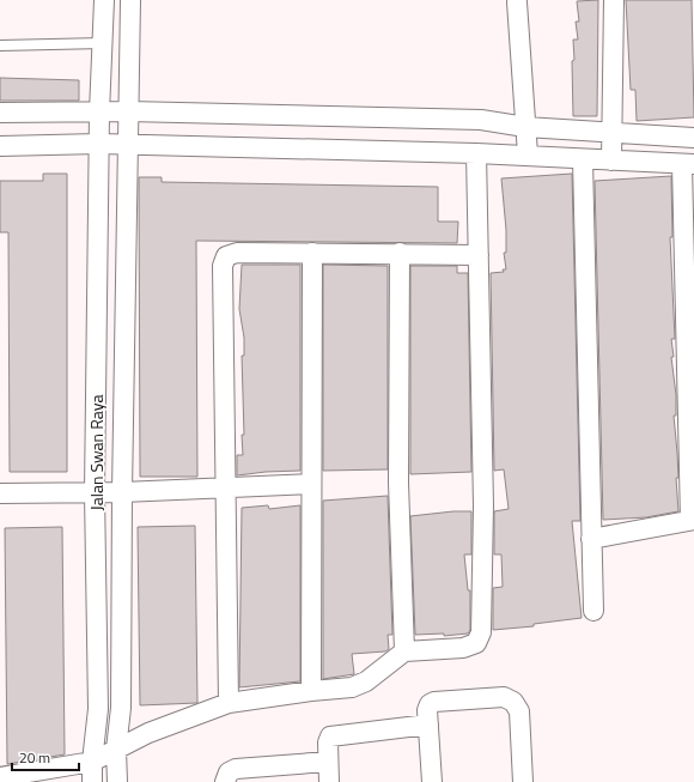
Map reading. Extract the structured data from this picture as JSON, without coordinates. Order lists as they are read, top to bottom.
{
  "streets": {
    "street": ["Jalan Swan Raya"]
  },
  "scale_bar": "20 m"
}
